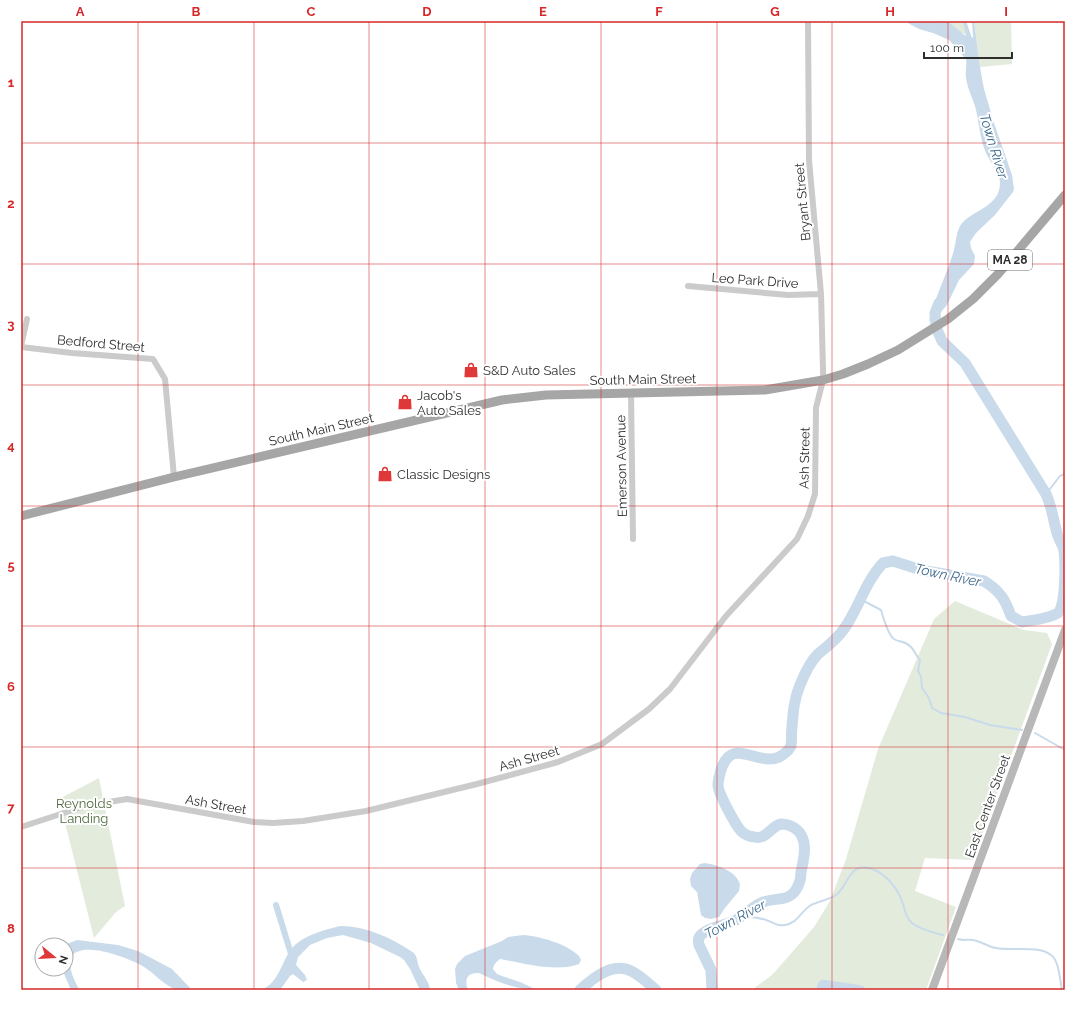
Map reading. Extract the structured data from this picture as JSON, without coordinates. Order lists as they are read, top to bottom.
{
  "streets": {
    "main road": ["MA 28", "South Main Street", "East Center Street"],
    "street": [
      "Bryant Street",
      "Leo Park Drive",
      "Bedford Street",
      "Ash Street",
      "Emerson Avenue"
    ]
  },
  "crossings": [
    ["Bryant Street", "Leo Park Drive"],
    ["Bryant Street", "South Main Street"],
    ["Bryant Street", "Ash Street"],
    ["Bedford Street", "South Main Street"],
    ["South Main Street", "Ash Street"],
    ["South Main Street", "Emerson Avenue"]
  ],
  "water": ["Town River"],
  "parks": ["Reynolds Landing"],
  "places": {
    "shop": ["S&D Auto Sales", "Jacob's Auto Sales", "Classic Designs"]
  },
  "scale_bar": "100 m",
  "north": "right",
  "grid": {
    "columns": [
      "A",
      "B",
      "C",
      "D",
      "E",
      "F",
      "G",
      "H",
      "I"
    ],
    "rows": [
      "1",
      "2",
      "3",
      "4",
      "5",
      "6",
      "7",
      "8"
    ]
  }
}
